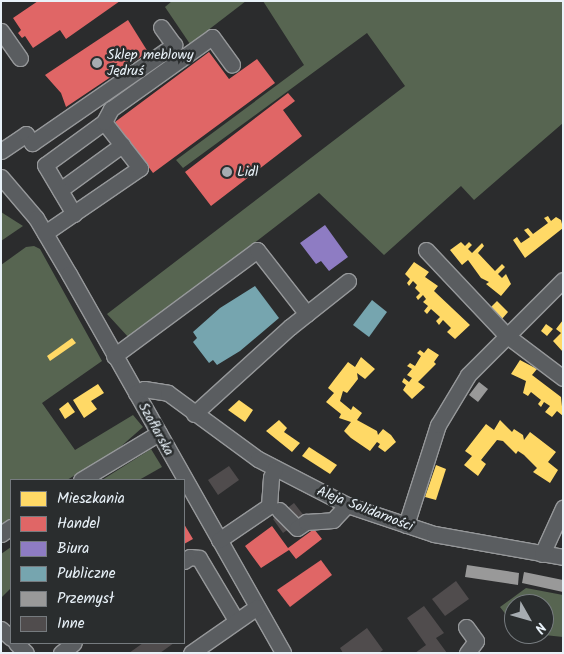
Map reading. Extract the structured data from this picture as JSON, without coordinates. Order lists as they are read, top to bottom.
{
  "streets": {
    "street": ["Szaflarska", "Aleja Solidarności"]
  },
  "crossings": [
    ["Szaflarska", "Aleja Solidarności"]
  ],
  "places": ["Sklep meblowy Jędruś", "Lidl"],
  "legend": [
    "Mieszkania",
    "Handel",
    "Biura",
    "Publiczne",
    "Przemysł",
    "Inne"
  ],
  "north": "bottom right"
}
